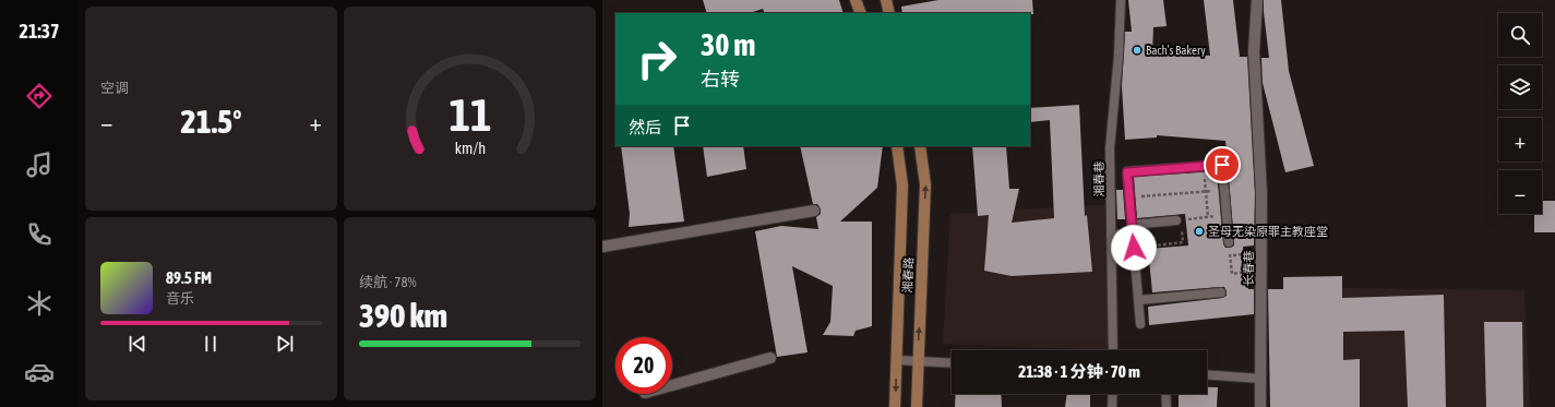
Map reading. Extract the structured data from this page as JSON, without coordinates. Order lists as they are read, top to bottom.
{
  "streets": {
    "street": ["长春巷", "湘春路"],
    "lane": ["湘春巷"]
  },
  "places": ["Bach’s Bakery", "圣母无染原罪主教座堂"],
  "page": {
    "tabs": "21:37",
    "tile": [
      "空调",
      ["续航 · 78%", "390 km"]
    ],
    "map_buttons": ["+", "−"],
    "turn": ["30 m", "右转"],
    "heat": ["−", "21.5°", "+"],
    "then": "然后",
    "song": ["89.5 FM", "音乐"],
    "limit": "20",
    "trip": "21:38 · 1 分钟 · 70 m",
    "gauge": ["11", "km/h"]
  }
}
